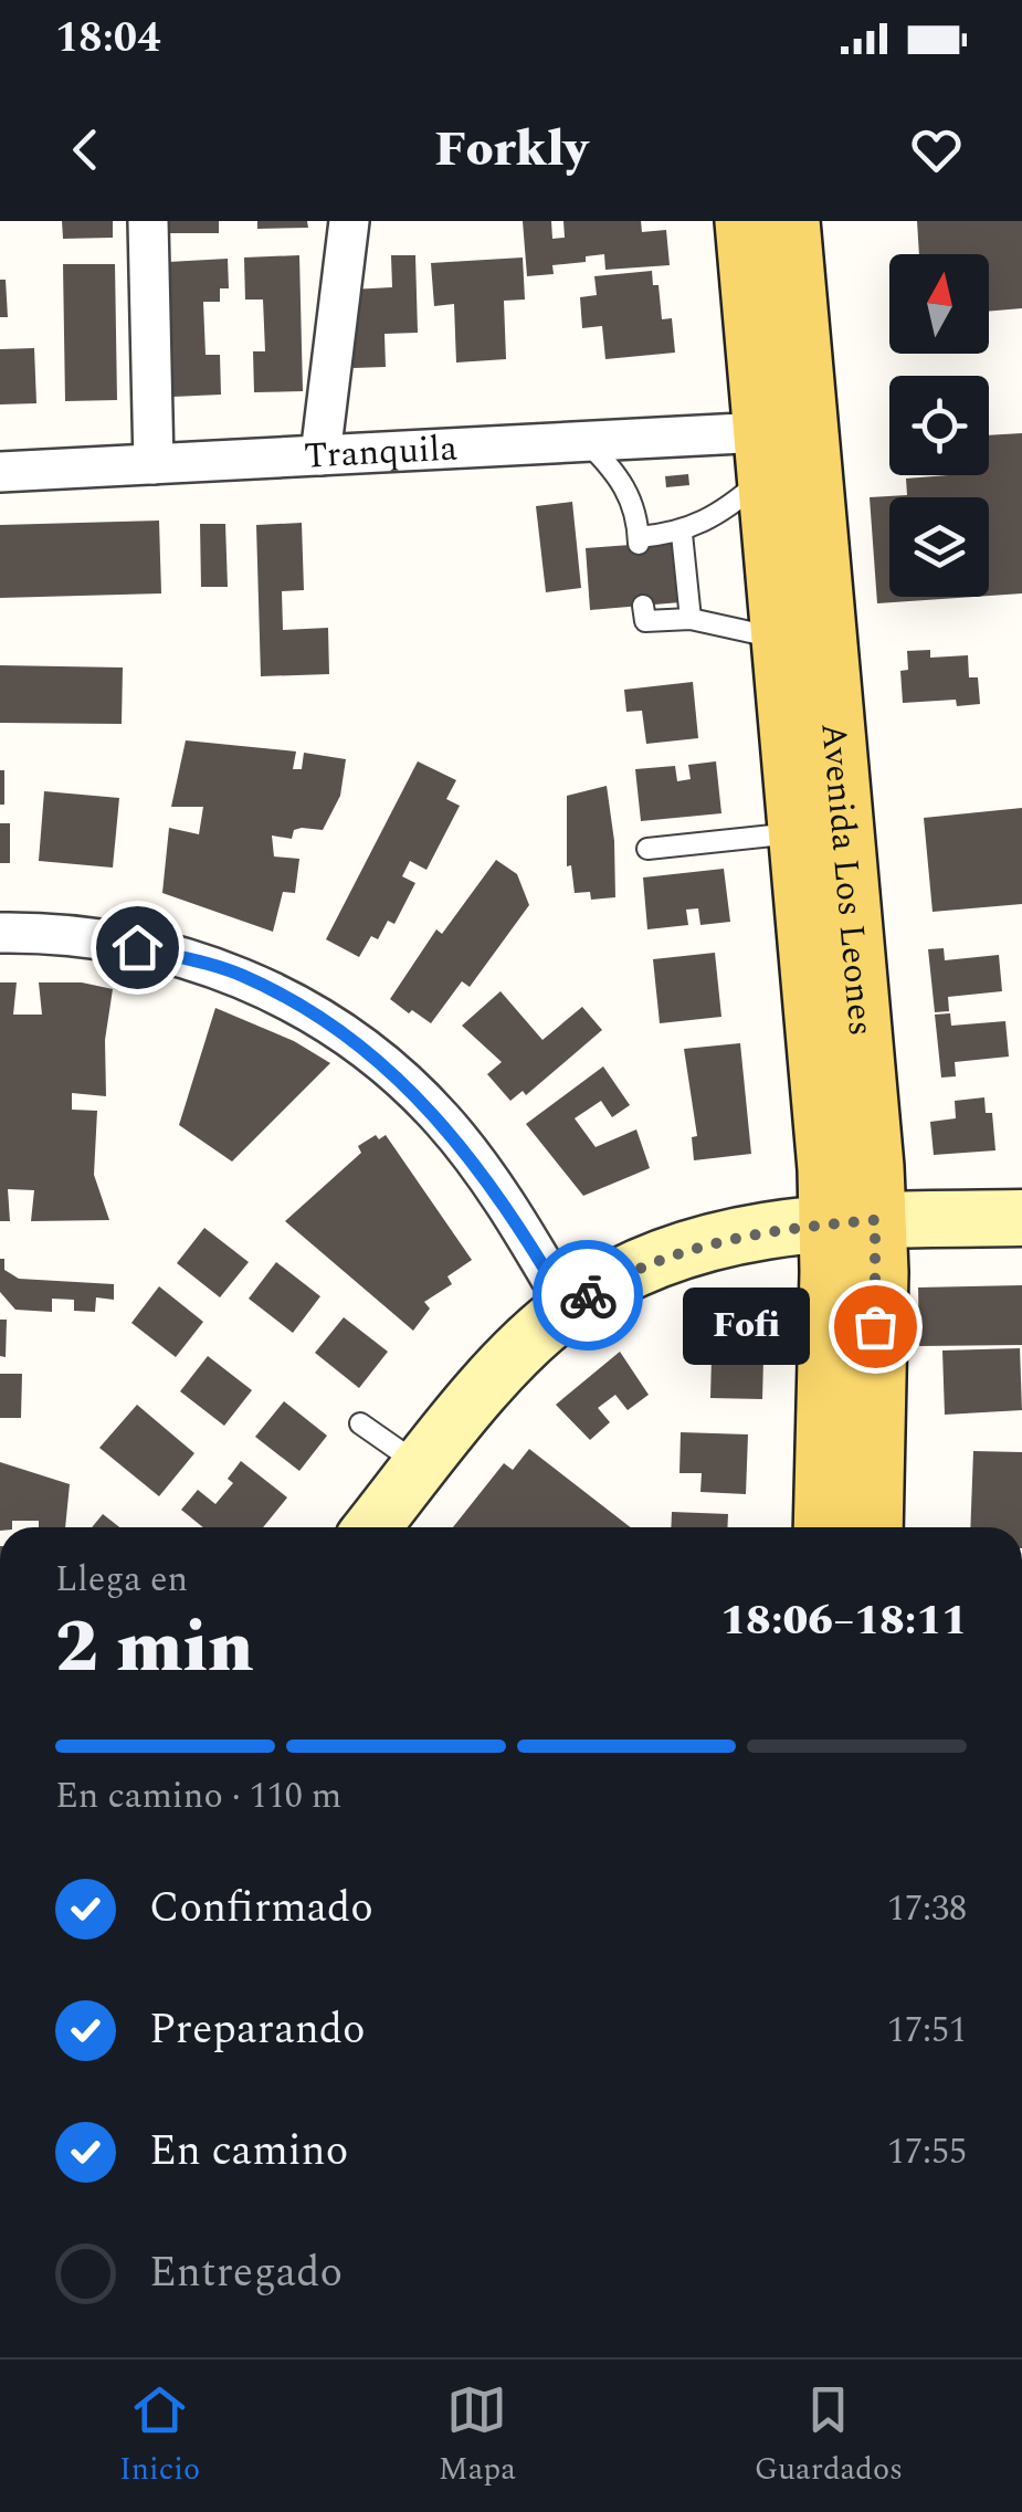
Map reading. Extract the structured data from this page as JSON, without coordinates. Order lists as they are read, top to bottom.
{
  "streets": {
    "main road": ["Avenida Los Leones"],
    "street": ["Tranquila"]
  },
  "crossings": [
    ["Tranquila", "Avenida Los Leones"]
  ],
  "places": ["Fofi"],
  "north": "top",
  "page": {
    "status": "18:04",
    "header": "Forkly",
    "bubble": "Fofi",
    "heading": ["2 min", "Llega en", "18:06–18:11"],
    "bar": "En camino · 110 m",
    "list": [
      ["Confirmado", "17:38"],
      ["Preparando", "17:51"],
      ["En camino", "17:55"],
      "Entregado"
    ],
    "tabs": ["Inicio", "Mapa", "Guardados"]
  }
}
